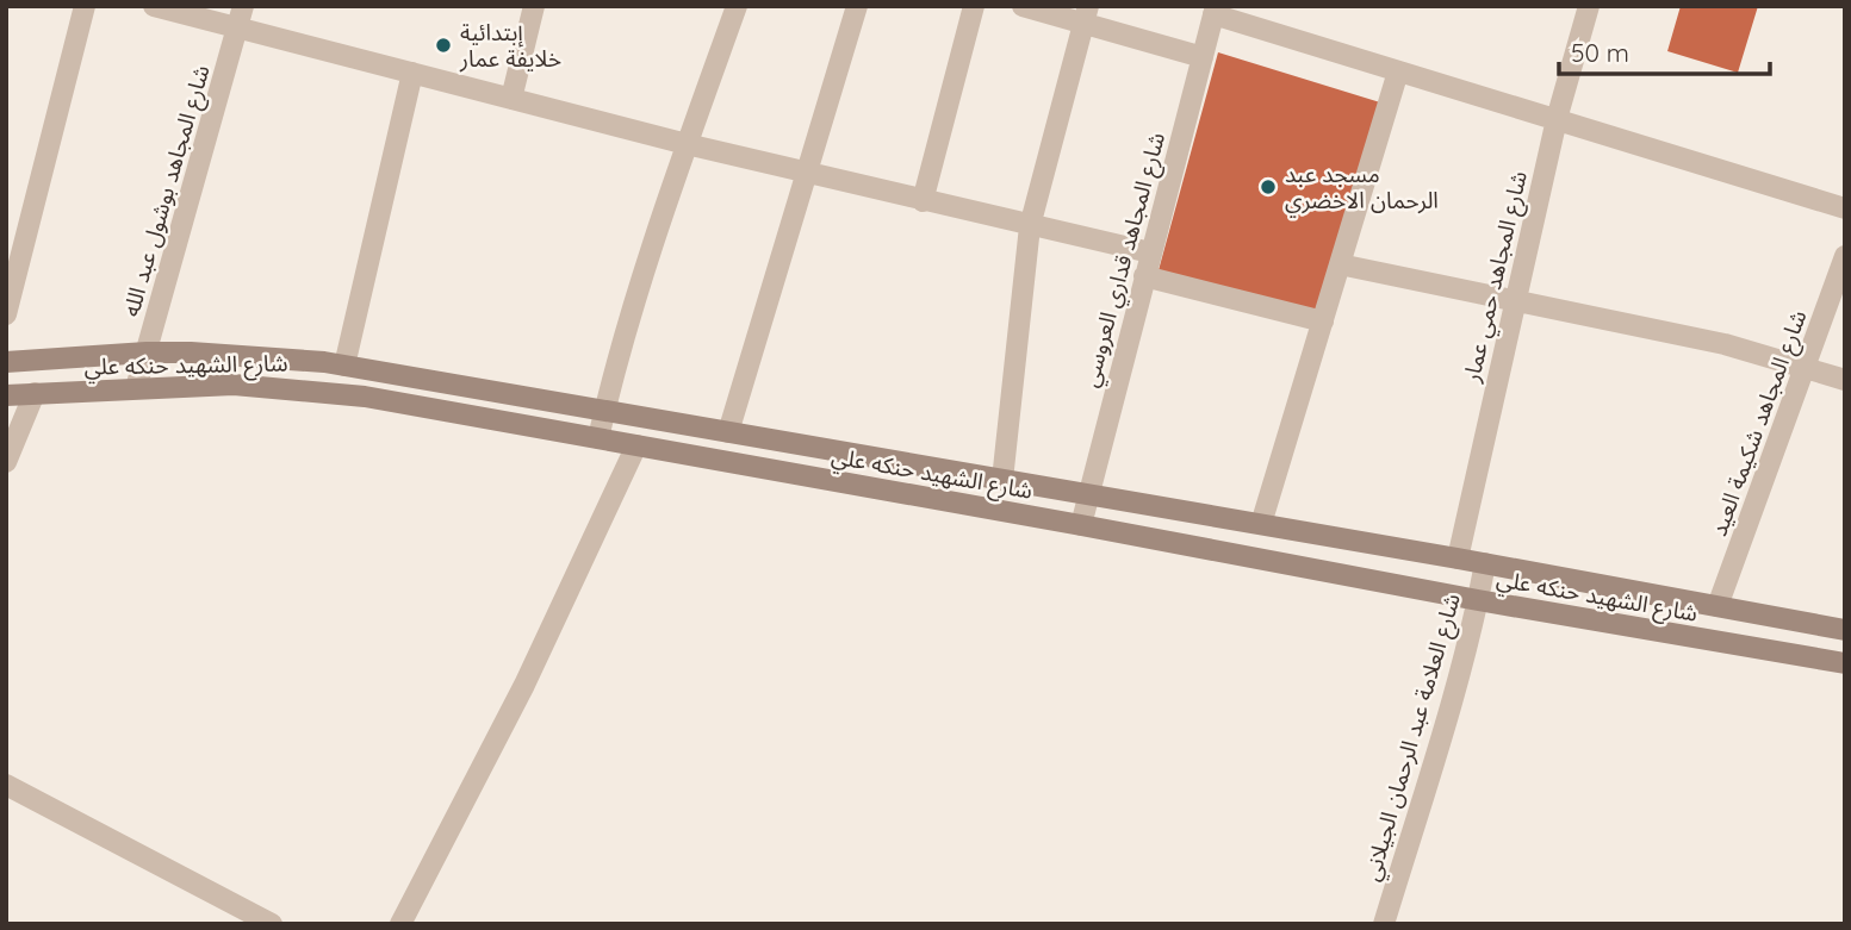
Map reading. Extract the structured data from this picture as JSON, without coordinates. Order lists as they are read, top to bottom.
{
  "streets": {
    "main road": ["شارع الشهيد حنكه علي"],
    "street": [
      "شارع المجاهد بوشول عبد الله",
      "شارع المجاهد قداري العروسي",
      "شارع المجاهد حمي عمار",
      "شارع المجاهد شكيمة العيد",
      "شارع العلامة عبد الرحمان الجيلاني"
    ]
  },
  "crossings": [
    ["شارع المجاهد بوشول عبد الله", "شارع الشهيد حنكه علي"],
    ["شارع المجاهد قداري العروسي", "شارع الشهيد حنكه علي"],
    ["شارع المجاهد حمي عمار", "شارع الشهيد حنكه علي"],
    ["شارع الشهيد حنكه علي", "شارع المجاهد شكيمة العيد"],
    ["شارع الشهيد حنكه علي", "شارع العلامة عبد الرحمان الجيلاني"]
  ],
  "places": ["إبتدائية خلايفة عمار", "مسجد عبد الرحمان الاخضري"],
  "scale_bar": "50 m"
}
